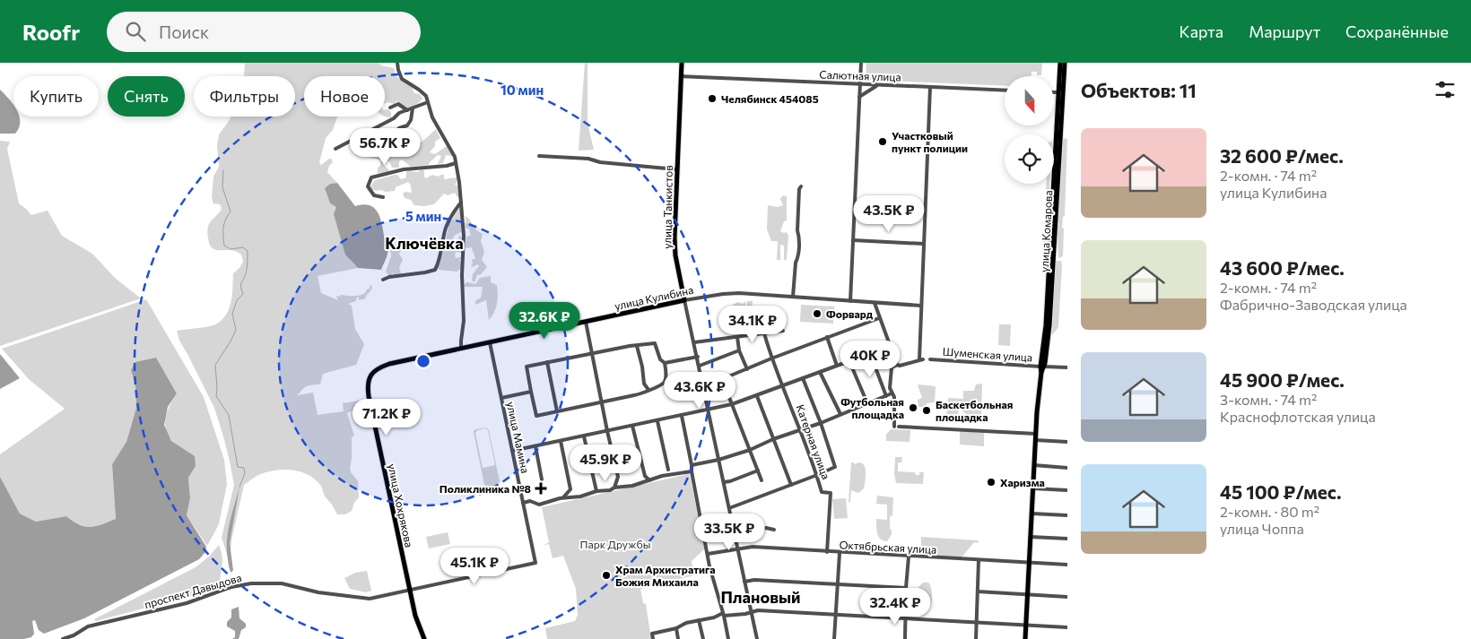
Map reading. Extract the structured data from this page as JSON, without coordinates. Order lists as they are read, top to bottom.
{
  "streets": {
    "main road": [
      "улица Танкистов",
      "улица Комарова",
      "улица Кулибина",
      "улица Хохрякова"
    ],
    "street": [
      "Салютная улица",
      "Шуменская улица",
      "улица Мамина",
      "Катерная улица",
      "Октябрьская улица",
      "проспект Давыдова"
    ]
  },
  "crossings": [
    ["Салютная улица", "улица Танкистов"],
    ["улица Танкистов", "улица Кулибина"],
    ["улица Танкистов", "Октябрьская улица"],
    ["улица Комарова", "Шуменская улица"],
    ["улица Комарова", "Октябрьская улица"],
    ["улица Кулибина", "улица Мамина"],
    ["улица Кулибина", "улица Хохрякова"],
    ["улица Мамина", "проспект Давыдова"],
    ["Катерная улица", "Октябрьская улица"],
    ["улица Хохрякова", "проспект Давыдова"]
  ],
  "districts": ["Ключёвка", "Плановый"],
  "parks": ["Парк Дружбы"],
  "places": {
    "other": [
      "Челябинск 454085",
      "Участковый пункт полиции",
      "Форвард",
      "Футбольная площадка",
      "Баскетбольная площадка",
      "Харизма",
      "Храм Архистратига Божия Михаила"
    ],
    "health": ["Поликлиника №8"]
  },
  "north": "bottom",
  "page": {
    "header": "Roofr",
    "search": "Поиск",
    "nav": ["Карта", "Маршрут", "Сохранённые"],
    "heading": "Объектов: 11",
    "chip": [
      "Купить",
      "Снять",
      "Фильтры",
      "Новое"
    ],
    "list": [
      {
        "name": "32 600 ₽/мес.",
        "note": "2-комн. · 74 m² · улица Кулибина"
      },
      {
        "name": "43 600 ₽/мес.",
        "note": "2-комн. · 74 m² · Фабрично-Заводская улица"
      },
      {
        "name": "45 900 ₽/мес.",
        "note": "3-комн. · 74 m² · Краснофлотская улица"
      },
      {
        "name": "45 100 ₽/мес.",
        "note": "2-комн. · 80 m² · улица Чоппа"
      }
    ],
    "price": [
      "56.7K ₽",
      "43.5K ₽",
      "32.6K ₽",
      "34.1K ₽",
      "40K ₽",
      "43.6K ₽",
      "71.2K ₽",
      "45.9K ₽",
      "33.5K ₽",
      "45.1K ₽",
      "32.4K ₽"
    ]
  },
  "rings": ["10 мин", "5 мин"]
}
